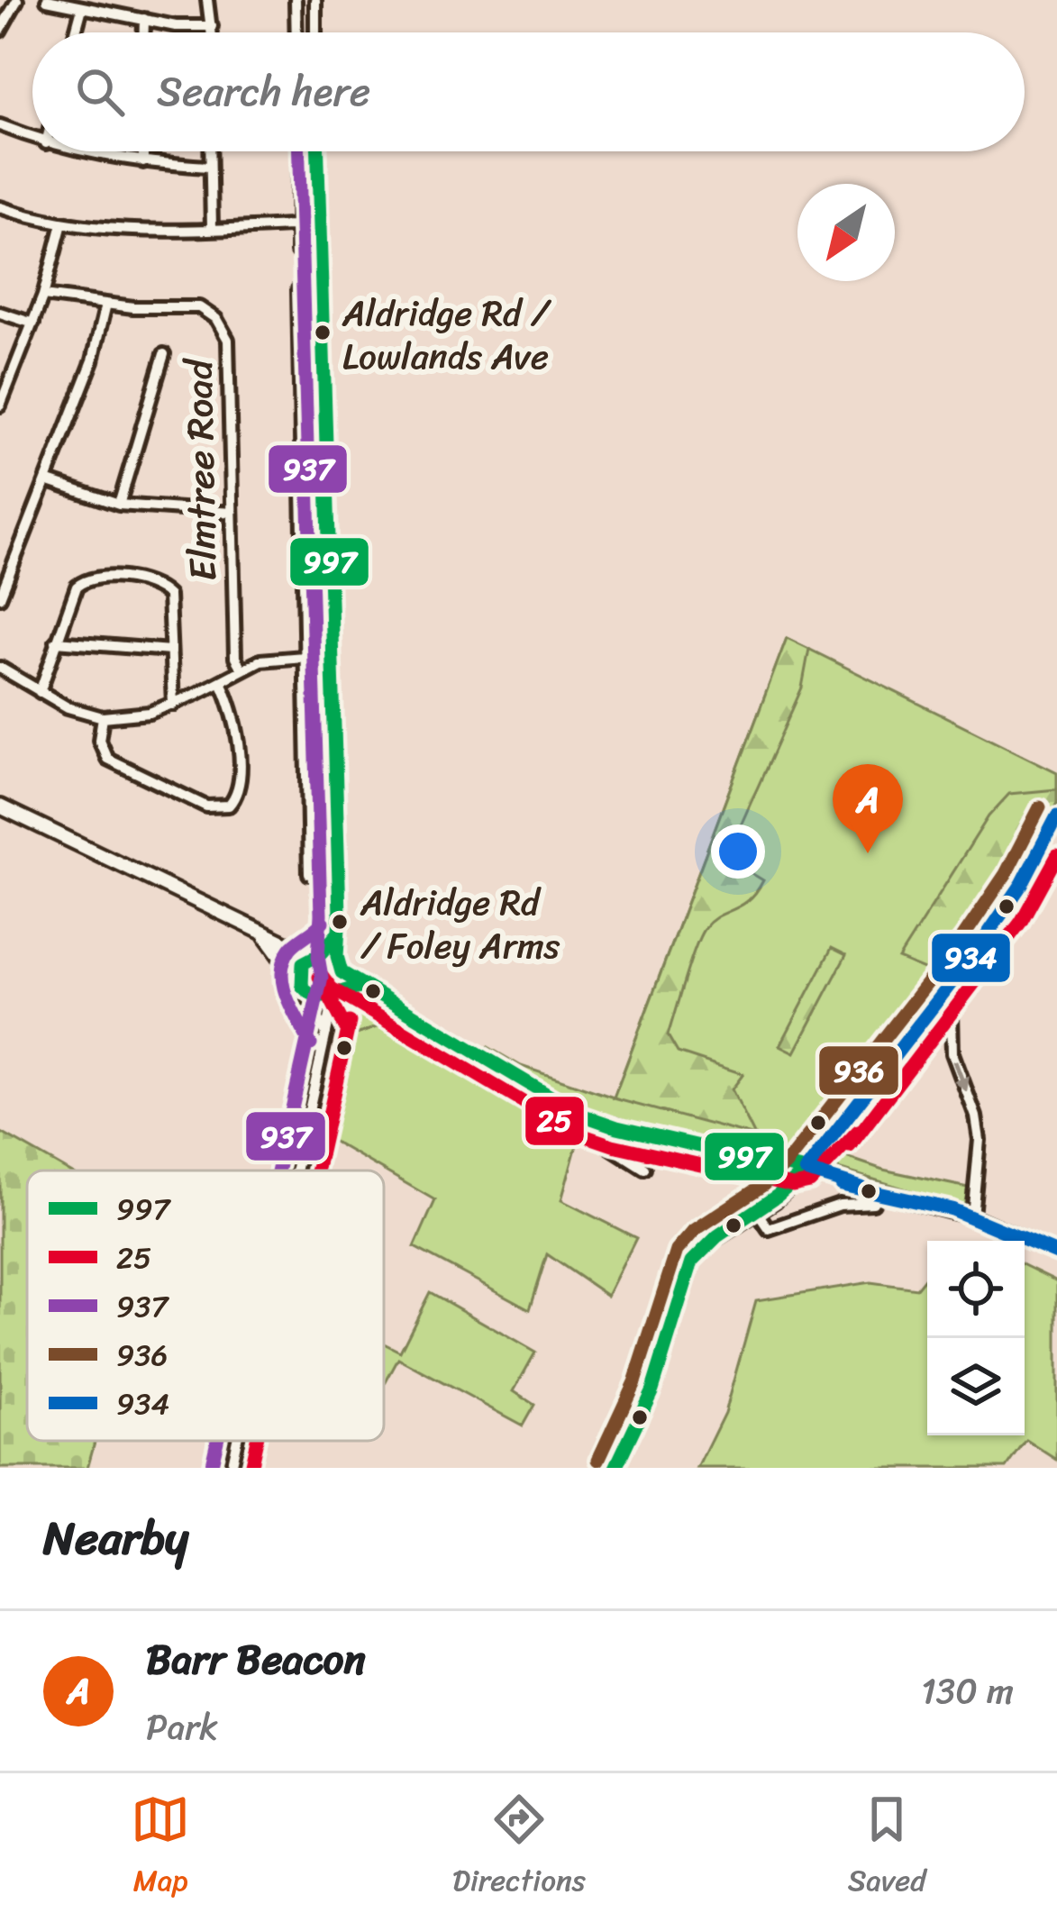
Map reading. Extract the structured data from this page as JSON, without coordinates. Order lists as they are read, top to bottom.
{
  "streets": {
    "street": ["Elmtree Road"]
  },
  "places": ["Aldridge Rd / Lowlands Ave", "Aldridge Rd / Foley Arms"],
  "lines": [
    "transit line 997",
    "transit line 937",
    "transit line 936",
    "transit line 934",
    "transit line 25"
  ],
  "legend": [
    "997",
    "25",
    "937",
    "936",
    "934"
  ],
  "north": "bottom left",
  "page": {
    "search": "Search here",
    "pins": "A",
    "heading": "Nearby",
    "list": [
      {
        "mark": "A",
        "name": "Barr Beacon",
        "note": "Park",
        "value": "130 m"
      }
    ],
    "nav": ["Map", "Directions", "Saved"]
  }
}
